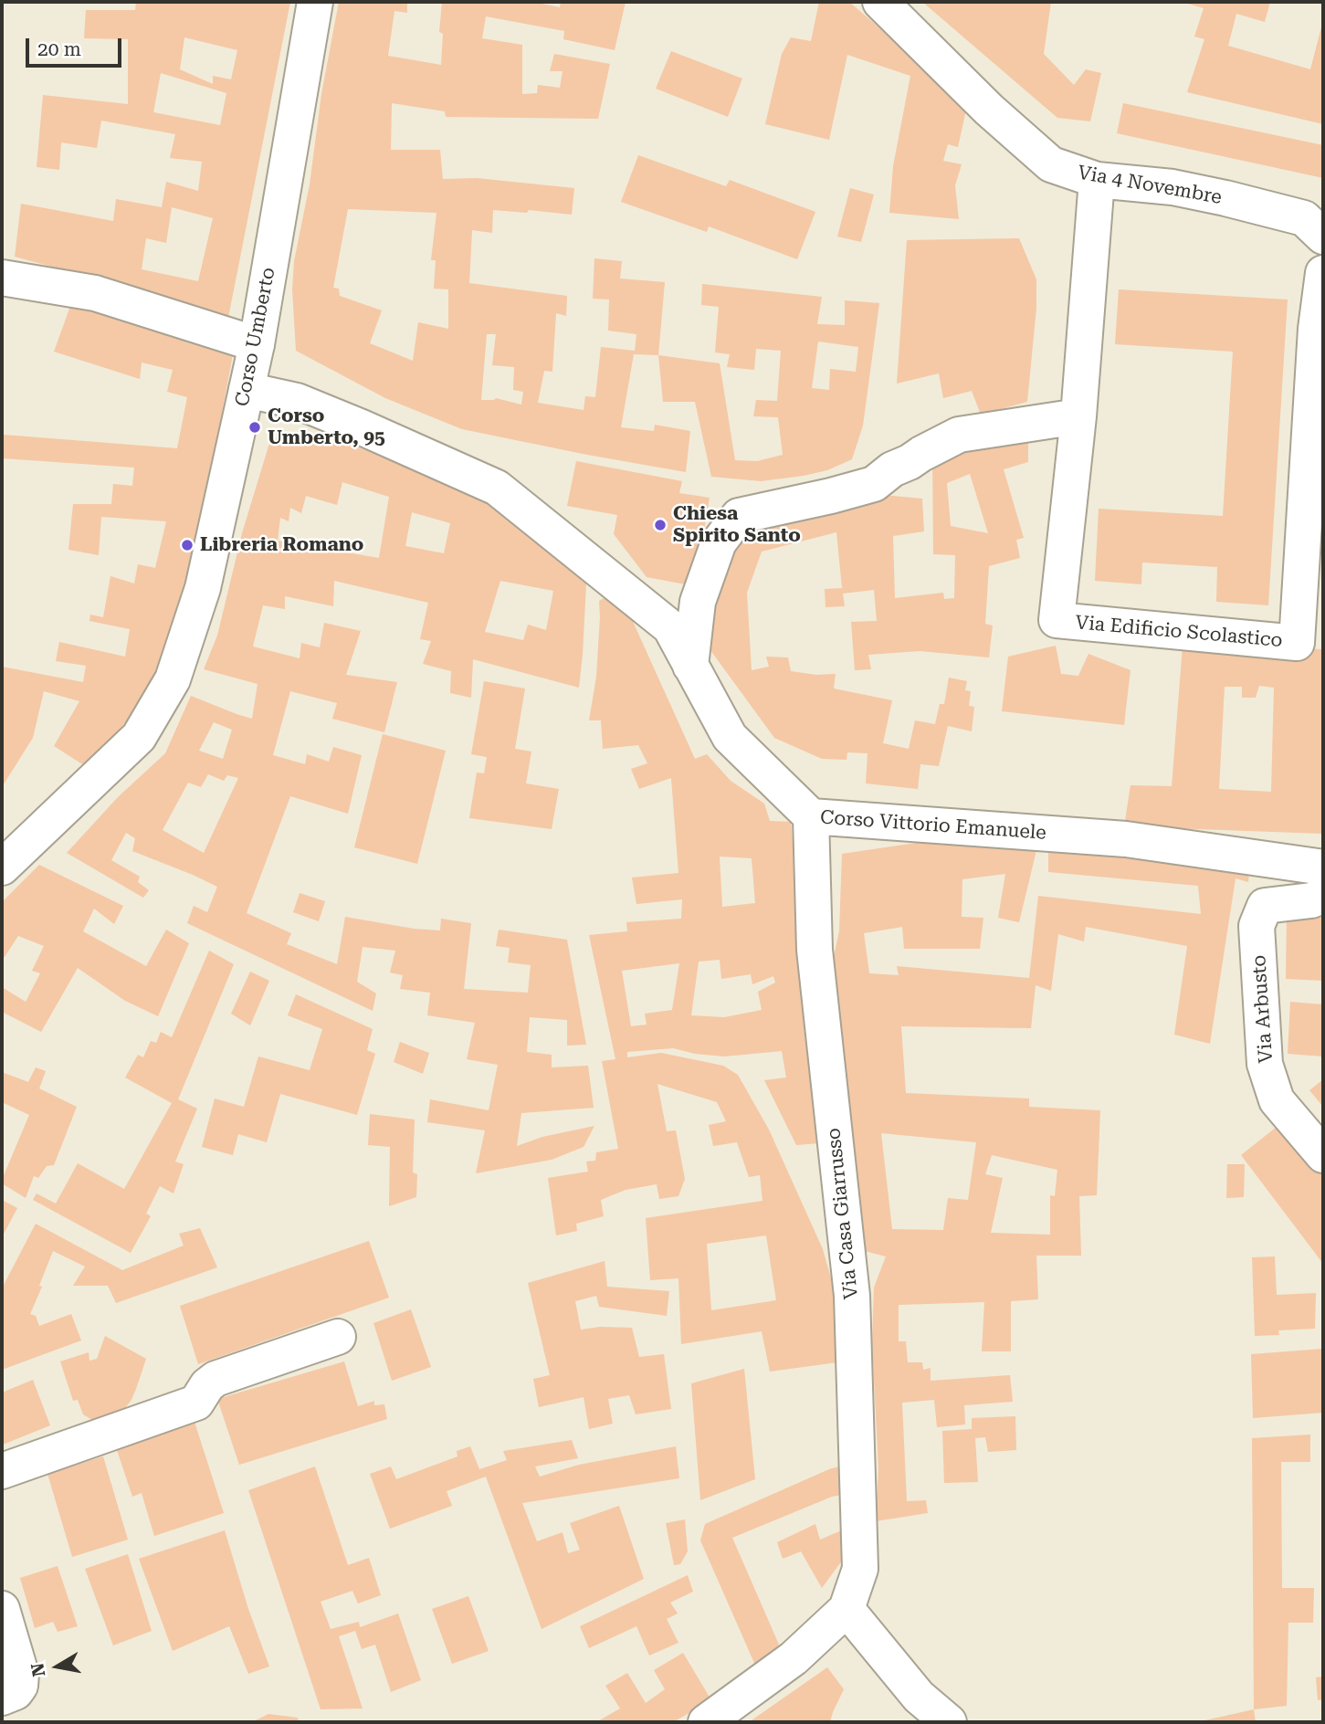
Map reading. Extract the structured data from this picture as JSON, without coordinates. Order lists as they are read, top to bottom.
{
  "streets": {
    "street": [
      "Via 4 Novembre",
      "Corso Umberto",
      "Via Edificio Scolastico",
      "Corso Vittorio Emanuele",
      "Via Arbusto",
      "Via Casa Giarrusso"
    ]
  },
  "crossings": [
    ["Via 4 Novembre", "Via Edificio Scolastico"],
    ["Corso Umberto", "Corso Vittorio Emanuele"],
    ["Corso Vittorio Emanuele", "Via Casa Giarrusso"]
  ],
  "places": ["Corso Umberto, 95", "Chiesa Spirito Santo", "Libreria Romano"],
  "scale_bar": "20 m",
  "north": "left"
}
